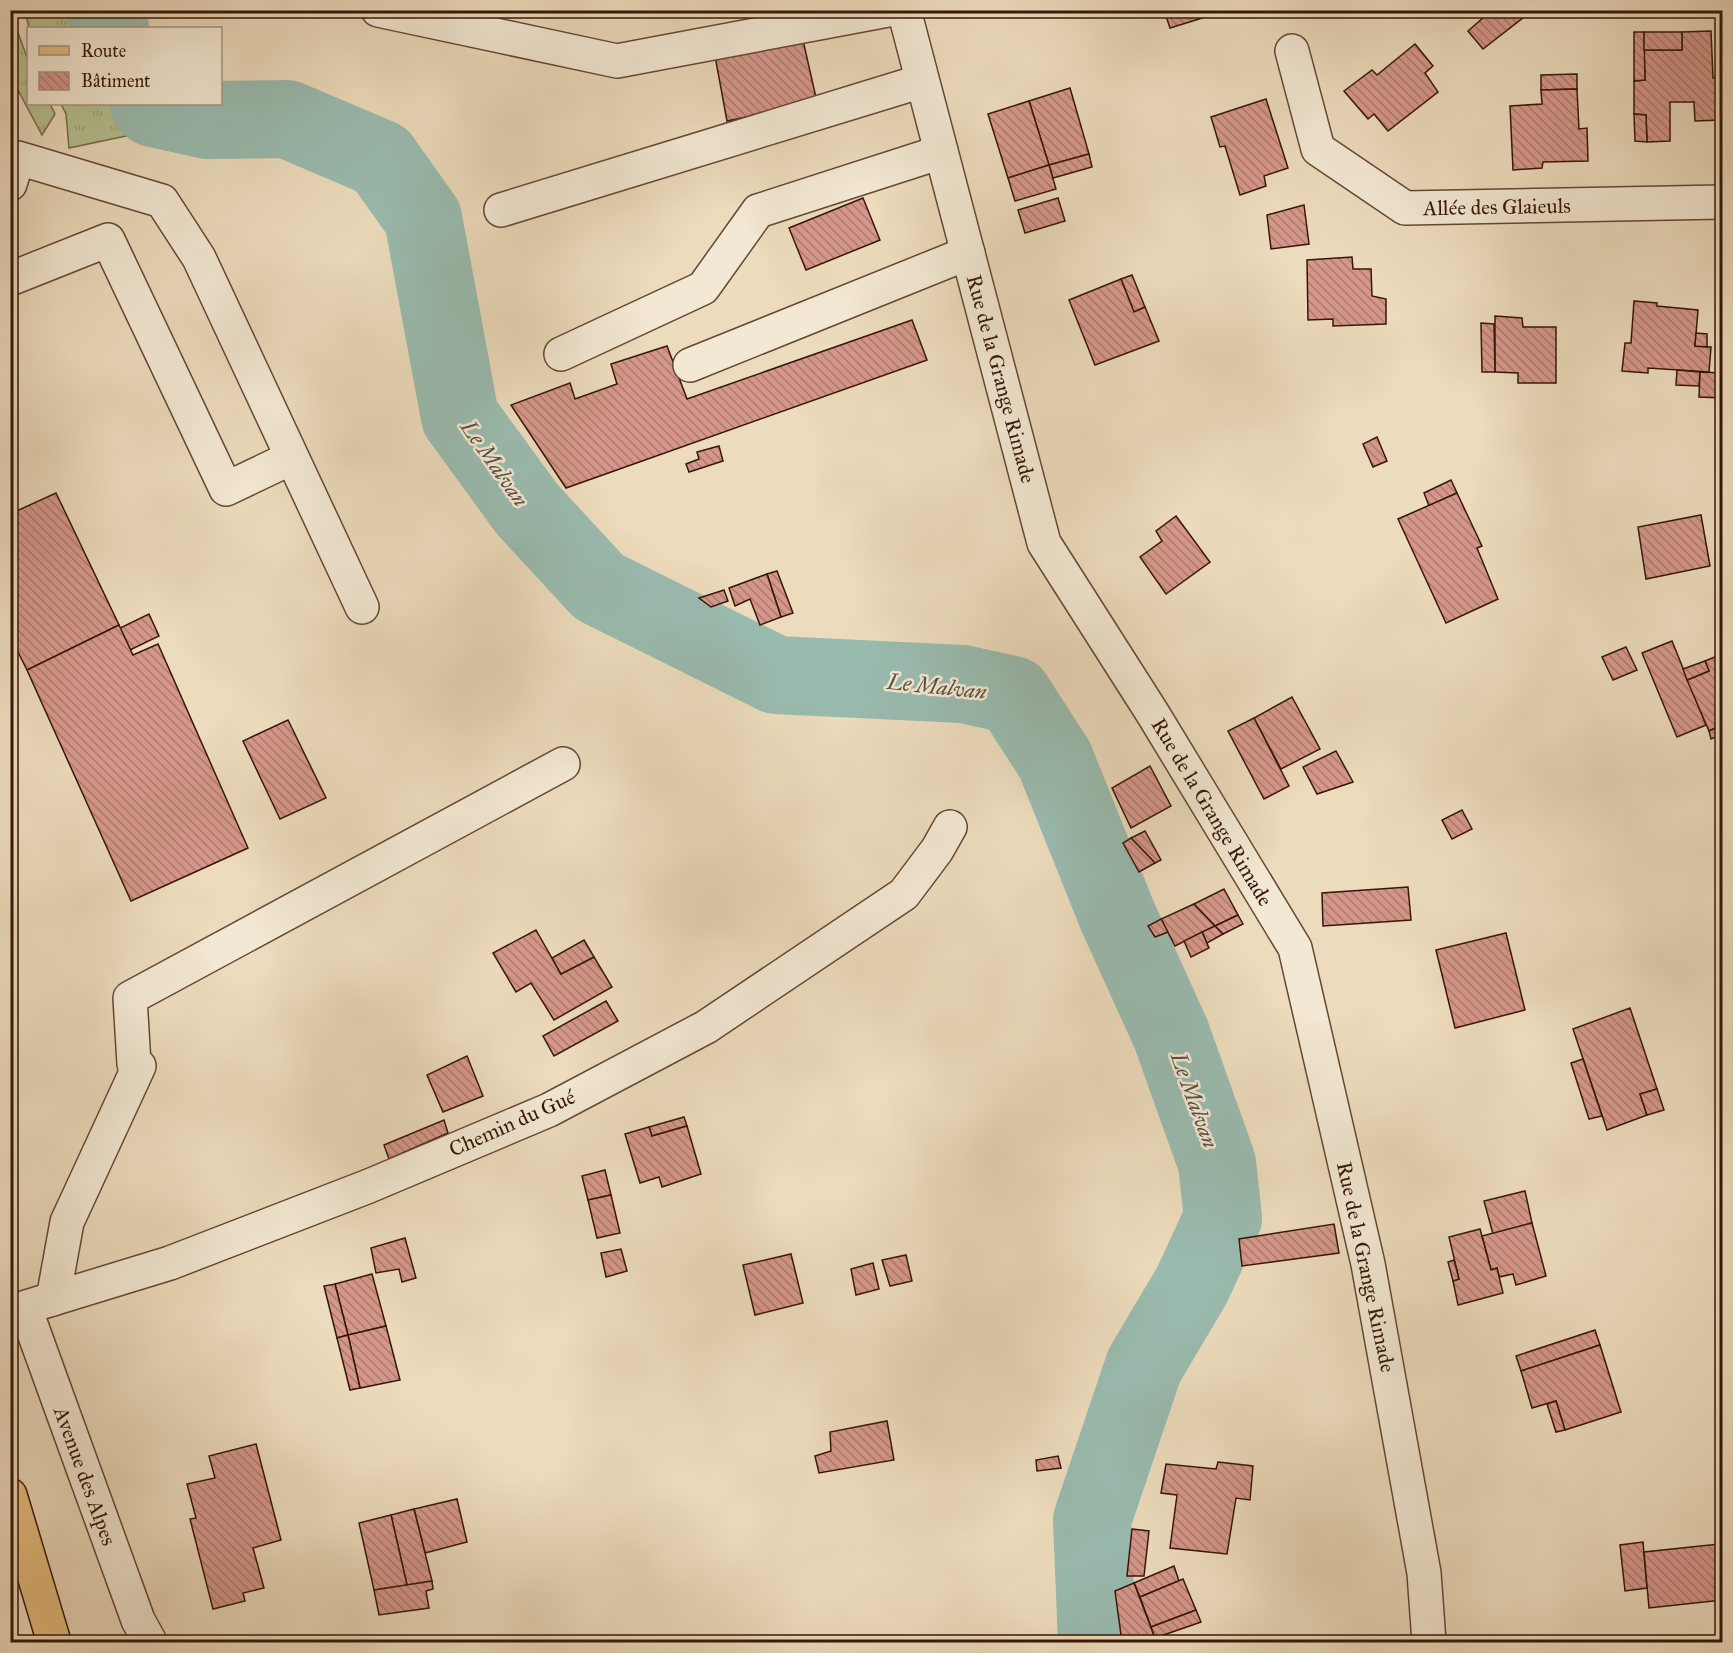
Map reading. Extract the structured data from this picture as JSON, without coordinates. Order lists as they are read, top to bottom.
{
  "streets": {
    "street": [
      "Allée des Glaieuls",
      "Rue de la Grange Rimade",
      "Chemin du Gué",
      "Avenue des Alpes"
    ]
  },
  "crossings": [
    ["Chemin du Gué", "Avenue des Alpes"]
  ],
  "water": ["Le Malvan"],
  "legend": ["Route", "Bâtiment"]
}
